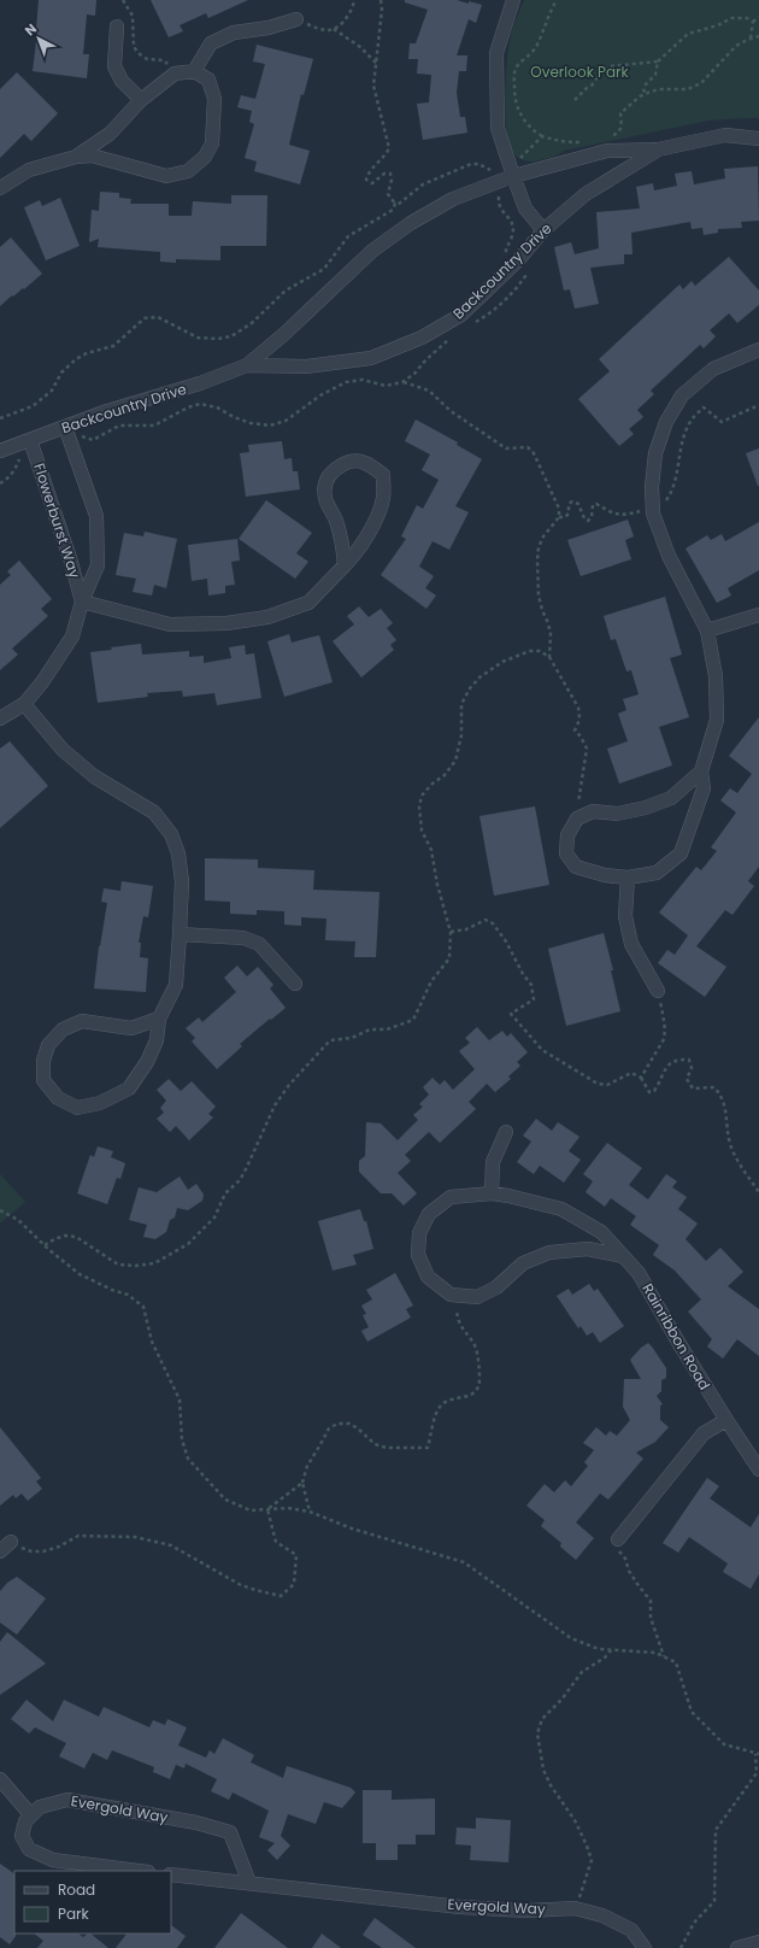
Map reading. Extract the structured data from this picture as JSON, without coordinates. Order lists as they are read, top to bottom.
{
  "streets": {
    "street": [
      "Backcountry Drive",
      "Flowerburst Way",
      "Rainribbon Road",
      "Evergold Way"
    ]
  },
  "crossings": [
    ["Backcountry Drive", "Flowerburst Way"]
  ],
  "parks": ["Overlook Park"],
  "legend": ["Road", "Park"],
  "north": "top left"
}
